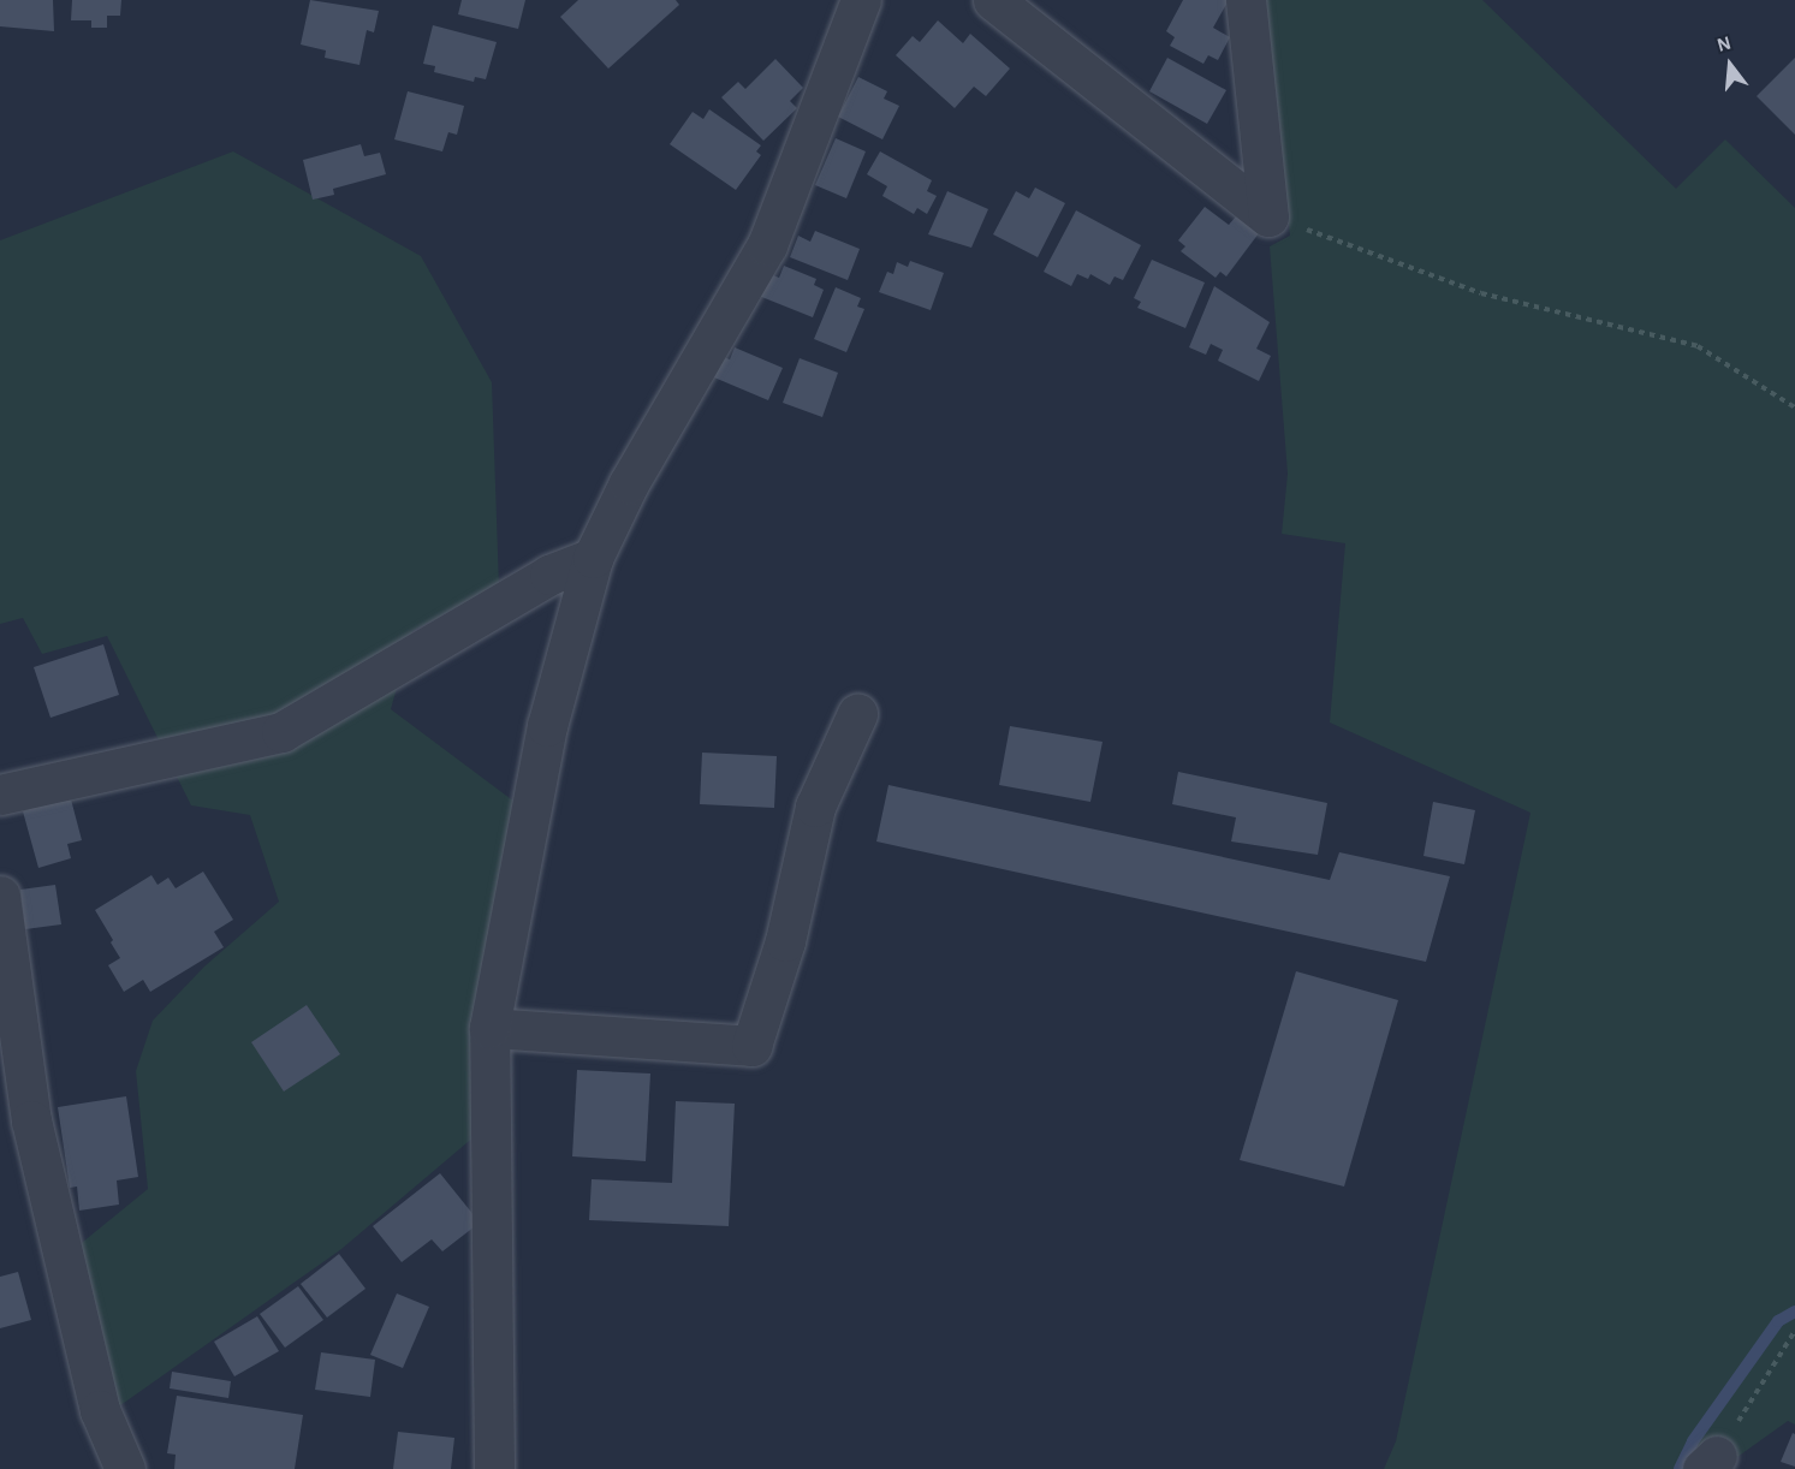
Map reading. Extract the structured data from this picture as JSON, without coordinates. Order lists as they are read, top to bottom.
{
  "north": "top"
}
